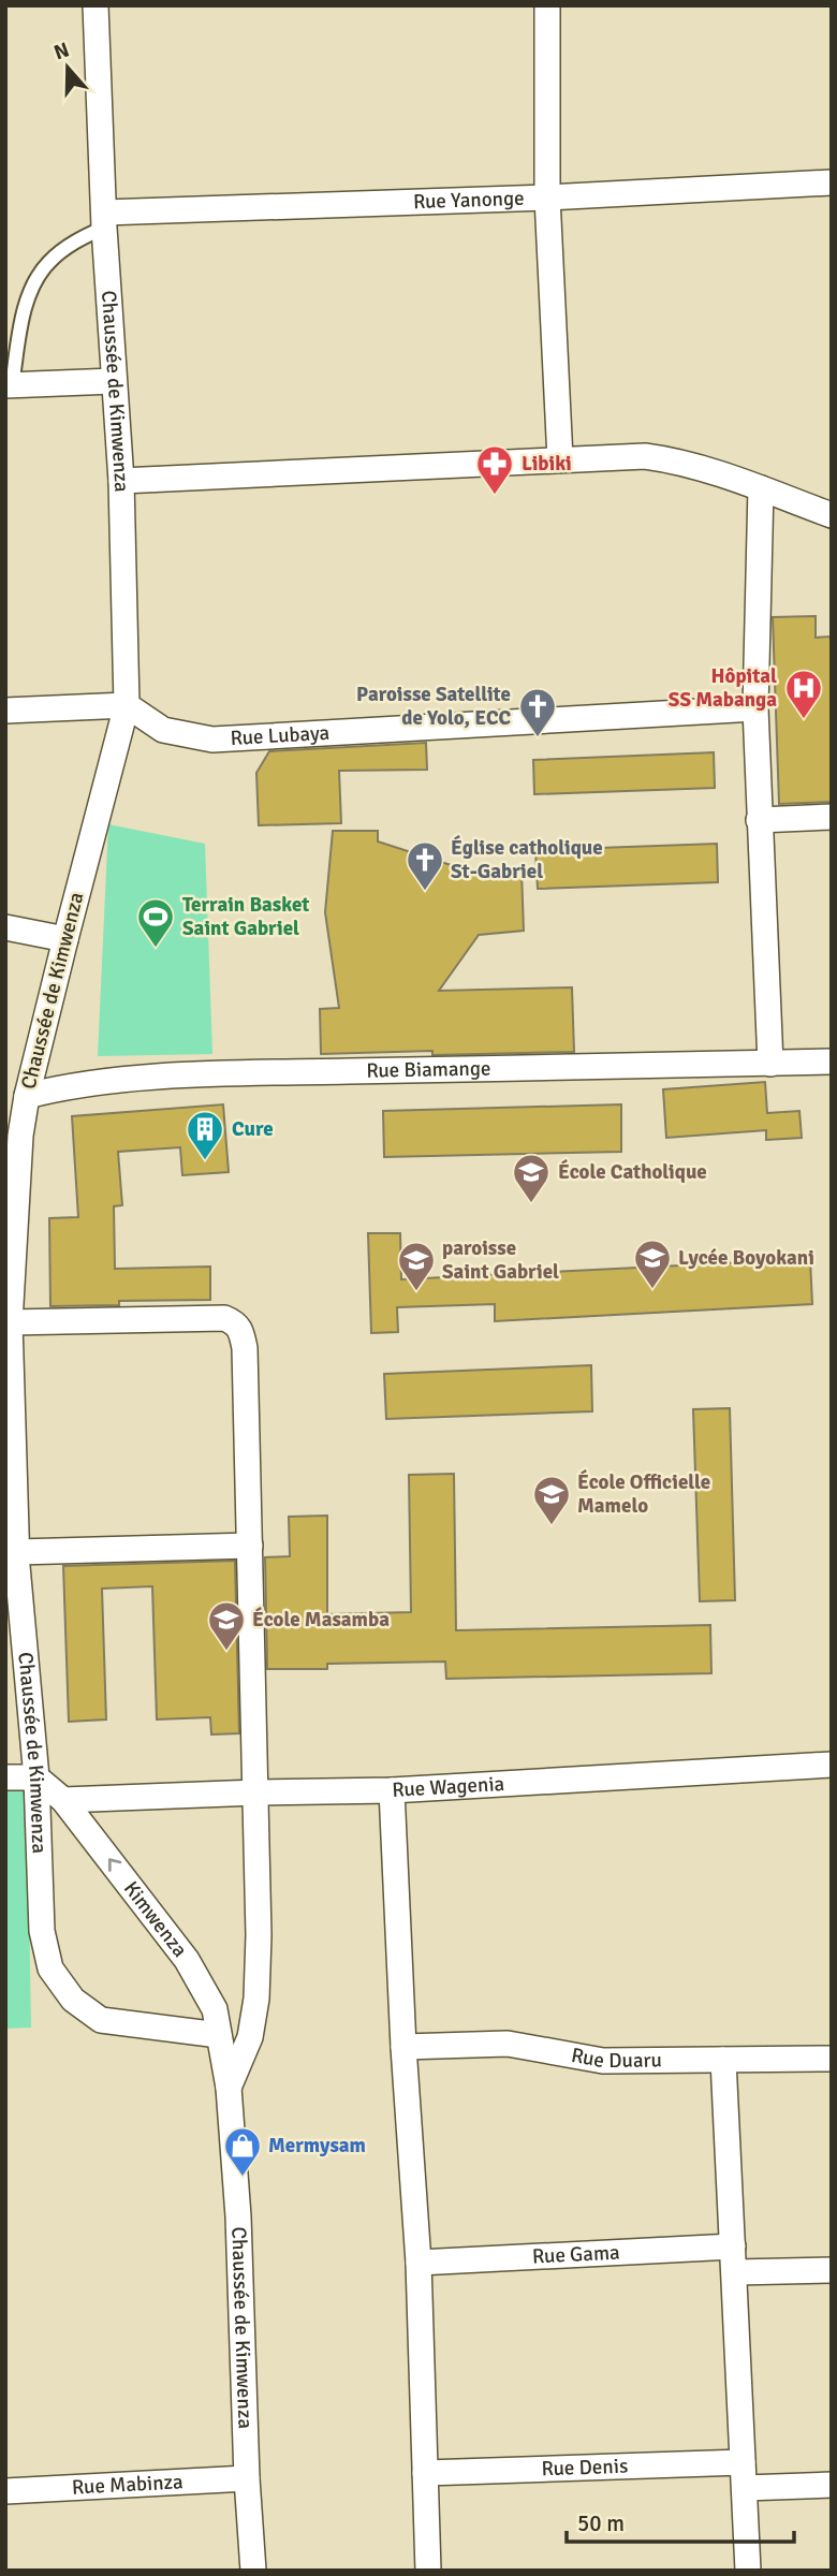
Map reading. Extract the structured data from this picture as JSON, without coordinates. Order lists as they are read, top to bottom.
{
  "streets": {
    "street": [
      "Rue Yanonge",
      "Chaussée de Kimwenza",
      "Rue Lubaya",
      "Rue Biamange",
      "Rue Wagenia",
      "Kimwenza",
      "Rue Duaru",
      "Rue Gama",
      "Rue Denis",
      "Rue Mabinza"
    ]
  },
  "crossings": [
    ["Rue Yanonge", "Chaussée de Kimwenza"],
    ["Chaussée de Kimwenza", "Rue Lubaya"],
    ["Chaussée de Kimwenza", "Rue Biamange"],
    ["Chaussée de Kimwenza", "Kimwenza"],
    ["Chaussée de Kimwenza", "Rue Mabinza"],
    ["Rue Wagenia", "Kimwenza"]
  ],
  "one_way": ["Kimwenza"],
  "places": {
    "pharmacy": ["Libiki"],
    "hospital": ["Hôpital SS Mabanga"],
    "church": ["Paroisse Satellite de Yolo, ECC", "Église catholique St-Gabriel"],
    "sports": ["Terrain Basket Saint Gabriel"],
    "building": ["Cure"],
    "school or university": [
      "École Catholique",
      "Lycée Boyokani",
      "paroisse Saint Gabriel",
      "École Officielle Mamelo",
      "École Masamba"
    ],
    "shop": ["Mermysam"]
  },
  "scale_bar": "50 m",
  "north": "top"
}
